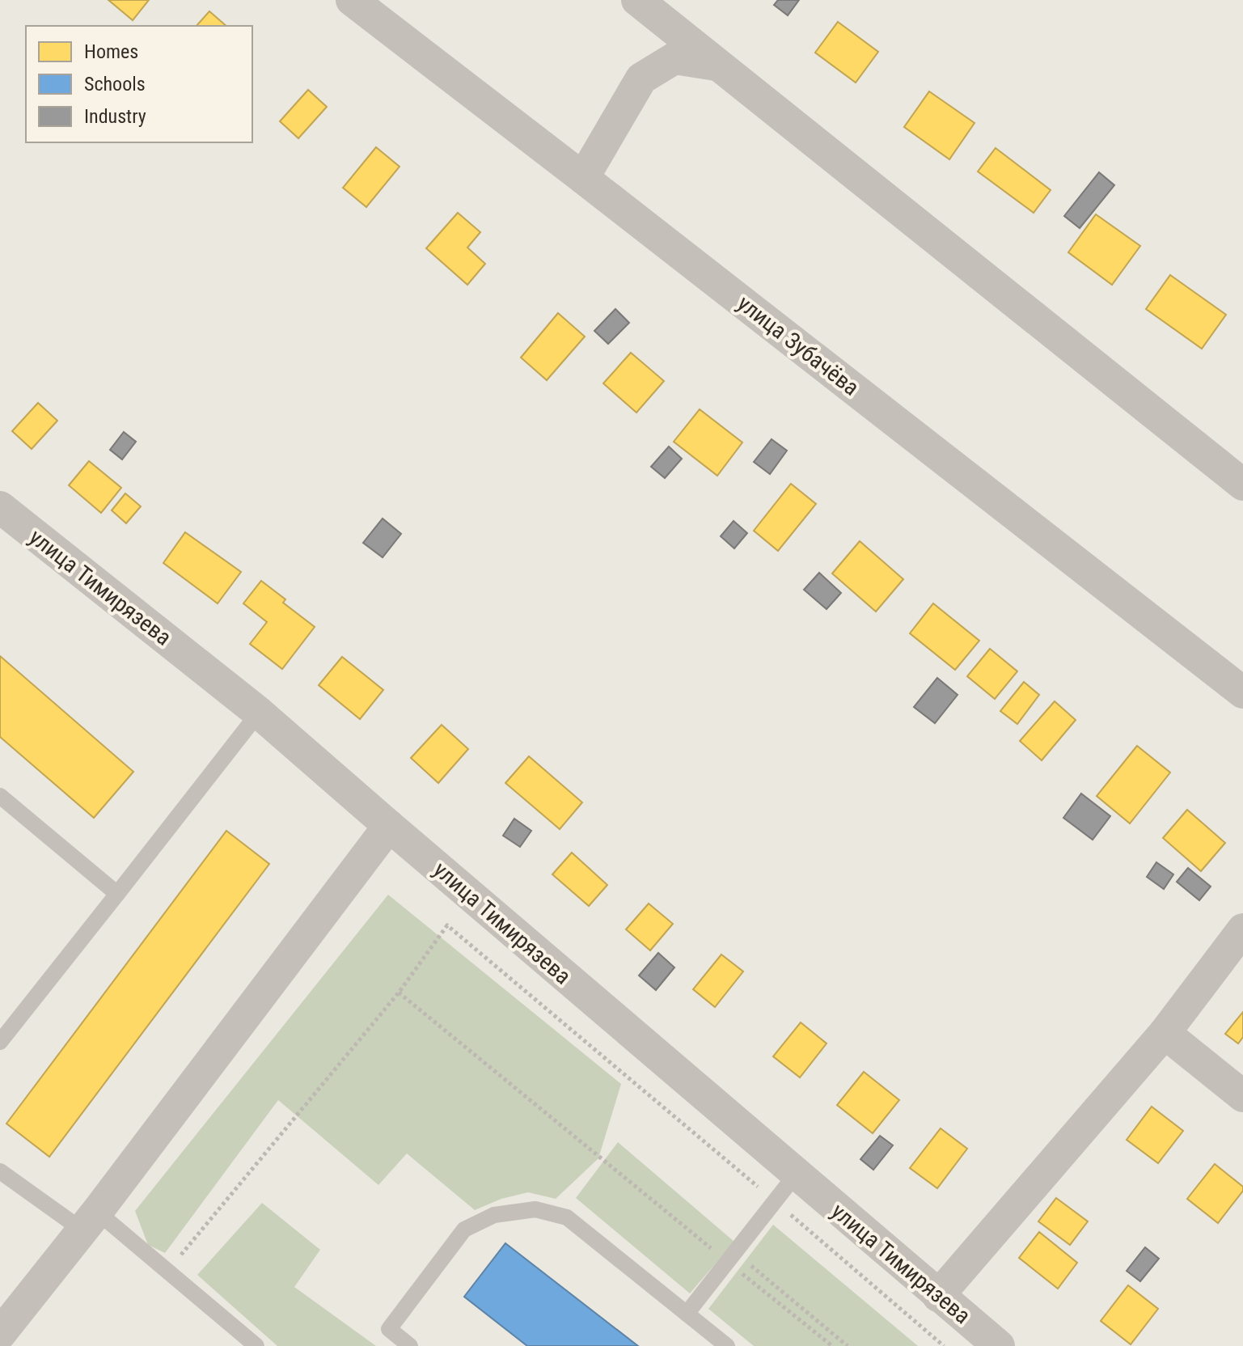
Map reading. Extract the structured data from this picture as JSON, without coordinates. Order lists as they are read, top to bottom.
{
  "streets": {
    "street": ["улица Зубачёва", "улица Тимирязева"]
  },
  "legend": ["Homes", "Schools", "Industry"]
}
